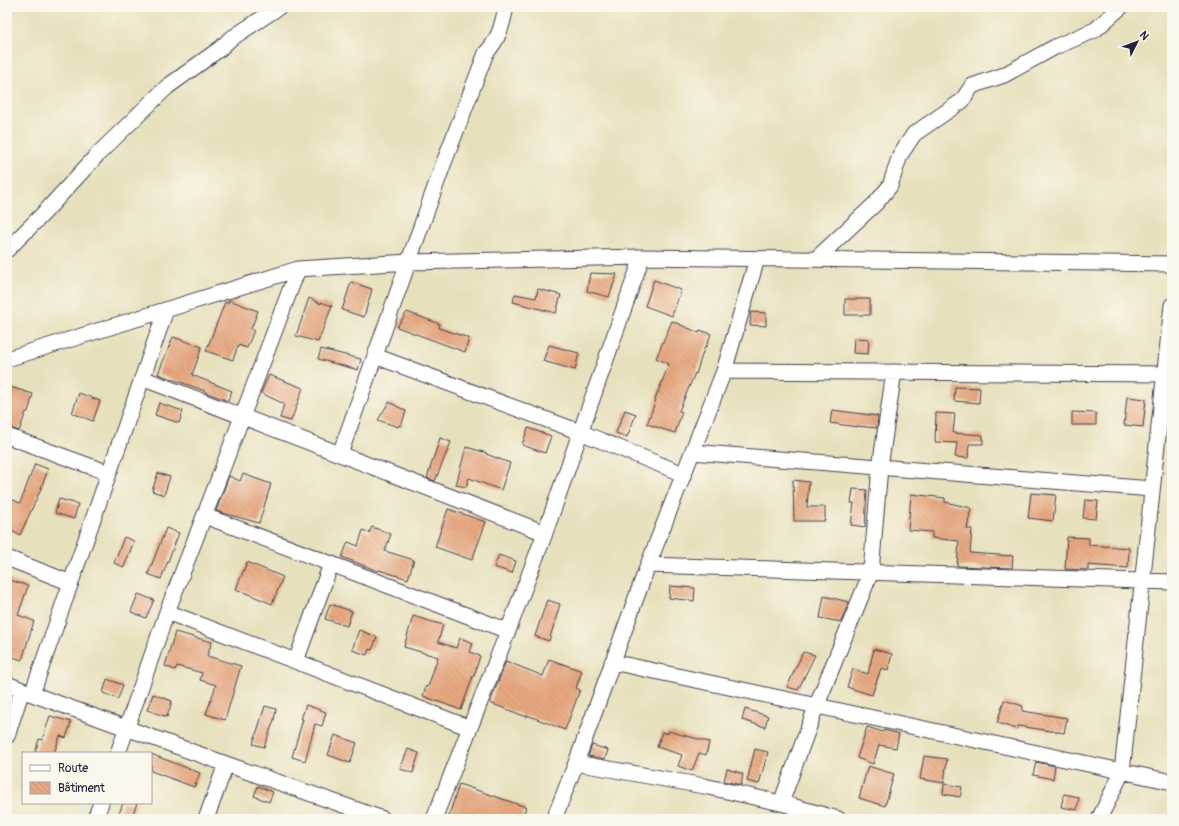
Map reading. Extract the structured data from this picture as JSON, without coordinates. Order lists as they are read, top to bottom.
{
  "legend": ["Route", "Bâtiment"],
  "north": "top right"
}
